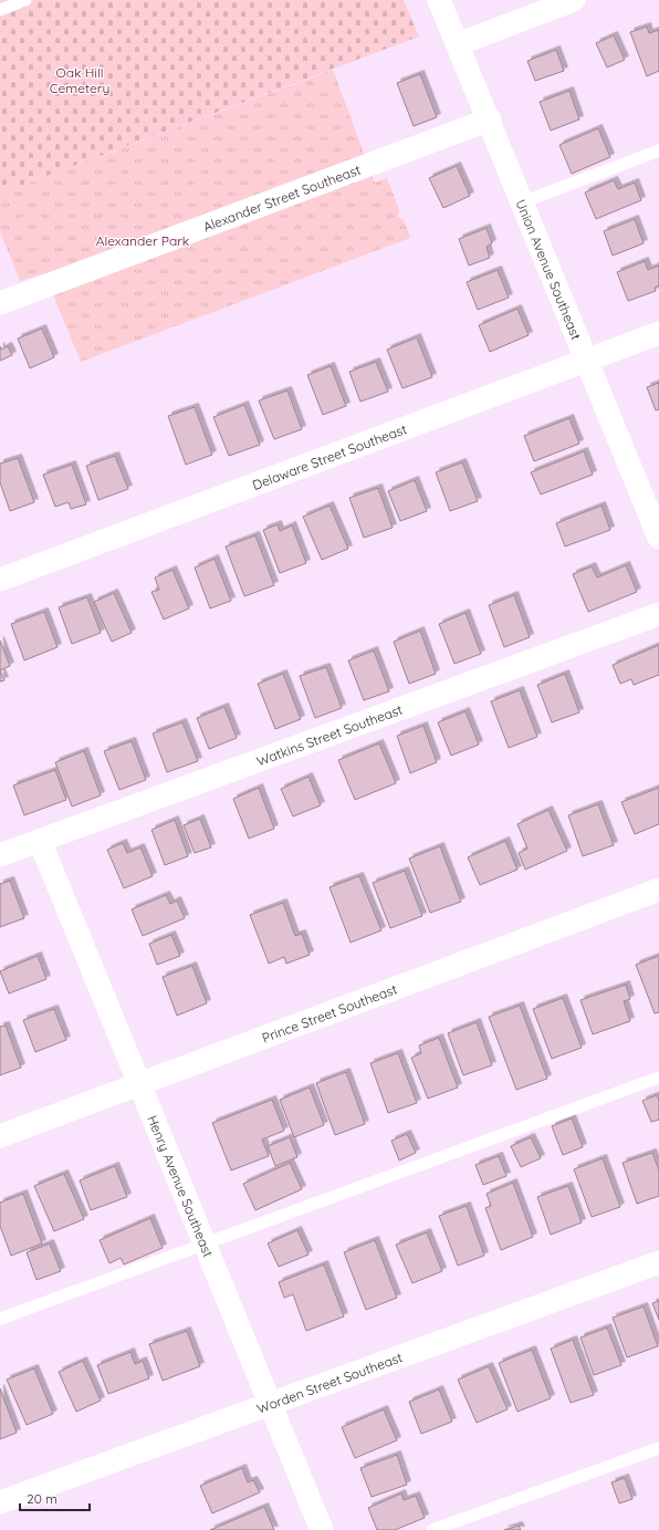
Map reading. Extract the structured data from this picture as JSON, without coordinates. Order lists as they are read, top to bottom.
{
  "streets": {
    "street": [
      "Alexander Street Southeast",
      "Union Avenue Southeast",
      "Delaware Street Southeast",
      "Watkins Street Southeast",
      "Prince Street Southeast",
      "Henry Avenue Southeast",
      "Worden Street Southeast"
    ]
  },
  "crossings": [
    ["Alexander Street Southeast", "Union Avenue Southeast"],
    ["Union Avenue Southeast", "Delaware Street Southeast"],
    ["Watkins Street Southeast", "Henry Avenue Southeast"],
    ["Prince Street Southeast", "Henry Avenue Southeast"],
    ["Henry Avenue Southeast", "Worden Street Southeast"]
  ],
  "parks": ["Oak Hill Cemetery", "Alexander Park"],
  "scale_bar": "20 m"
}
